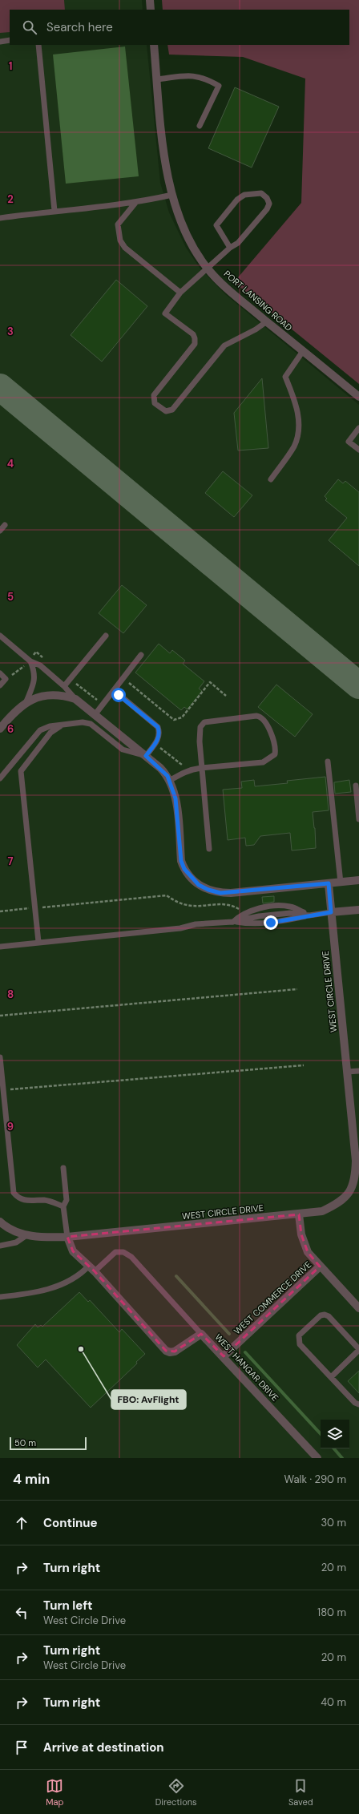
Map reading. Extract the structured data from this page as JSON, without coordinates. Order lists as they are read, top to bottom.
{
  "streets": {
    "street": [
      "PORT LANSING ROAD",
      "WEST CIRCLE DRIVE",
      "WEST COMMERCE DRIVE",
      "WEST HANGAR DRIVE"
    ]
  },
  "crossings": [
    ["WEST CIRCLE DRIVE", "WEST HANGAR DRIVE"],
    ["WEST COMMERCE DRIVE", "WEST HANGAR DRIVE"]
  ],
  "places": ["FBO: AvFlight"],
  "scale_bar": "50 m",
  "page": {
    "search": "Search here",
    "scale": "50 m",
    "heading": ["4 min", "Walk · 290 m"],
    "list": [
      ["Continue", "30 m"],
      ["Turn right", "20 m"],
      ["Turn left", "West Circle Drive", "180 m"],
      ["Turn right", "West Circle Drive", "20 m"],
      ["Turn right", "40 m"],
      "Arrive at destination"
    ],
    "nav": ["Map", "Directions", "Saved"]
  },
  "grid": {
    "rows": [
      "1",
      "2",
      "3",
      "4",
      "5",
      "6",
      "7",
      "8",
      "9"
    ]
  }
}
